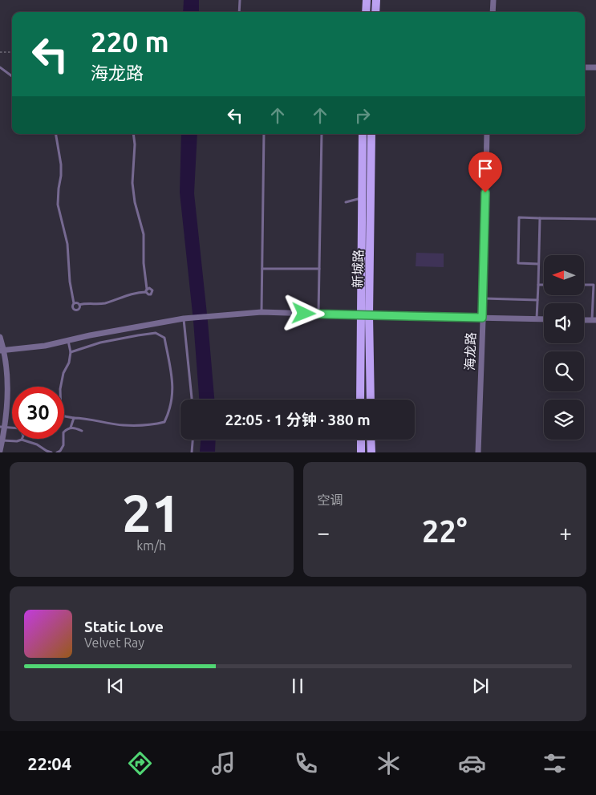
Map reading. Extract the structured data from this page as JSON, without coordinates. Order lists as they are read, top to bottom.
{
  "streets": {
    "main road": ["新城路"],
    "street": ["海龙路"]
  },
  "north": "left",
  "page": {
    "turn": ["220 m", "海龙路"],
    "limit": "30",
    "trip": "22:05 · 1 分钟 · 380 m",
    "tile": [
      ["21", "km/h"],
      "空调"
    ],
    "heat": ["−", "22°", "+"],
    "song": ["Static Love", "Velvet Ray"],
    "tabs": "22:04"
  }
}
